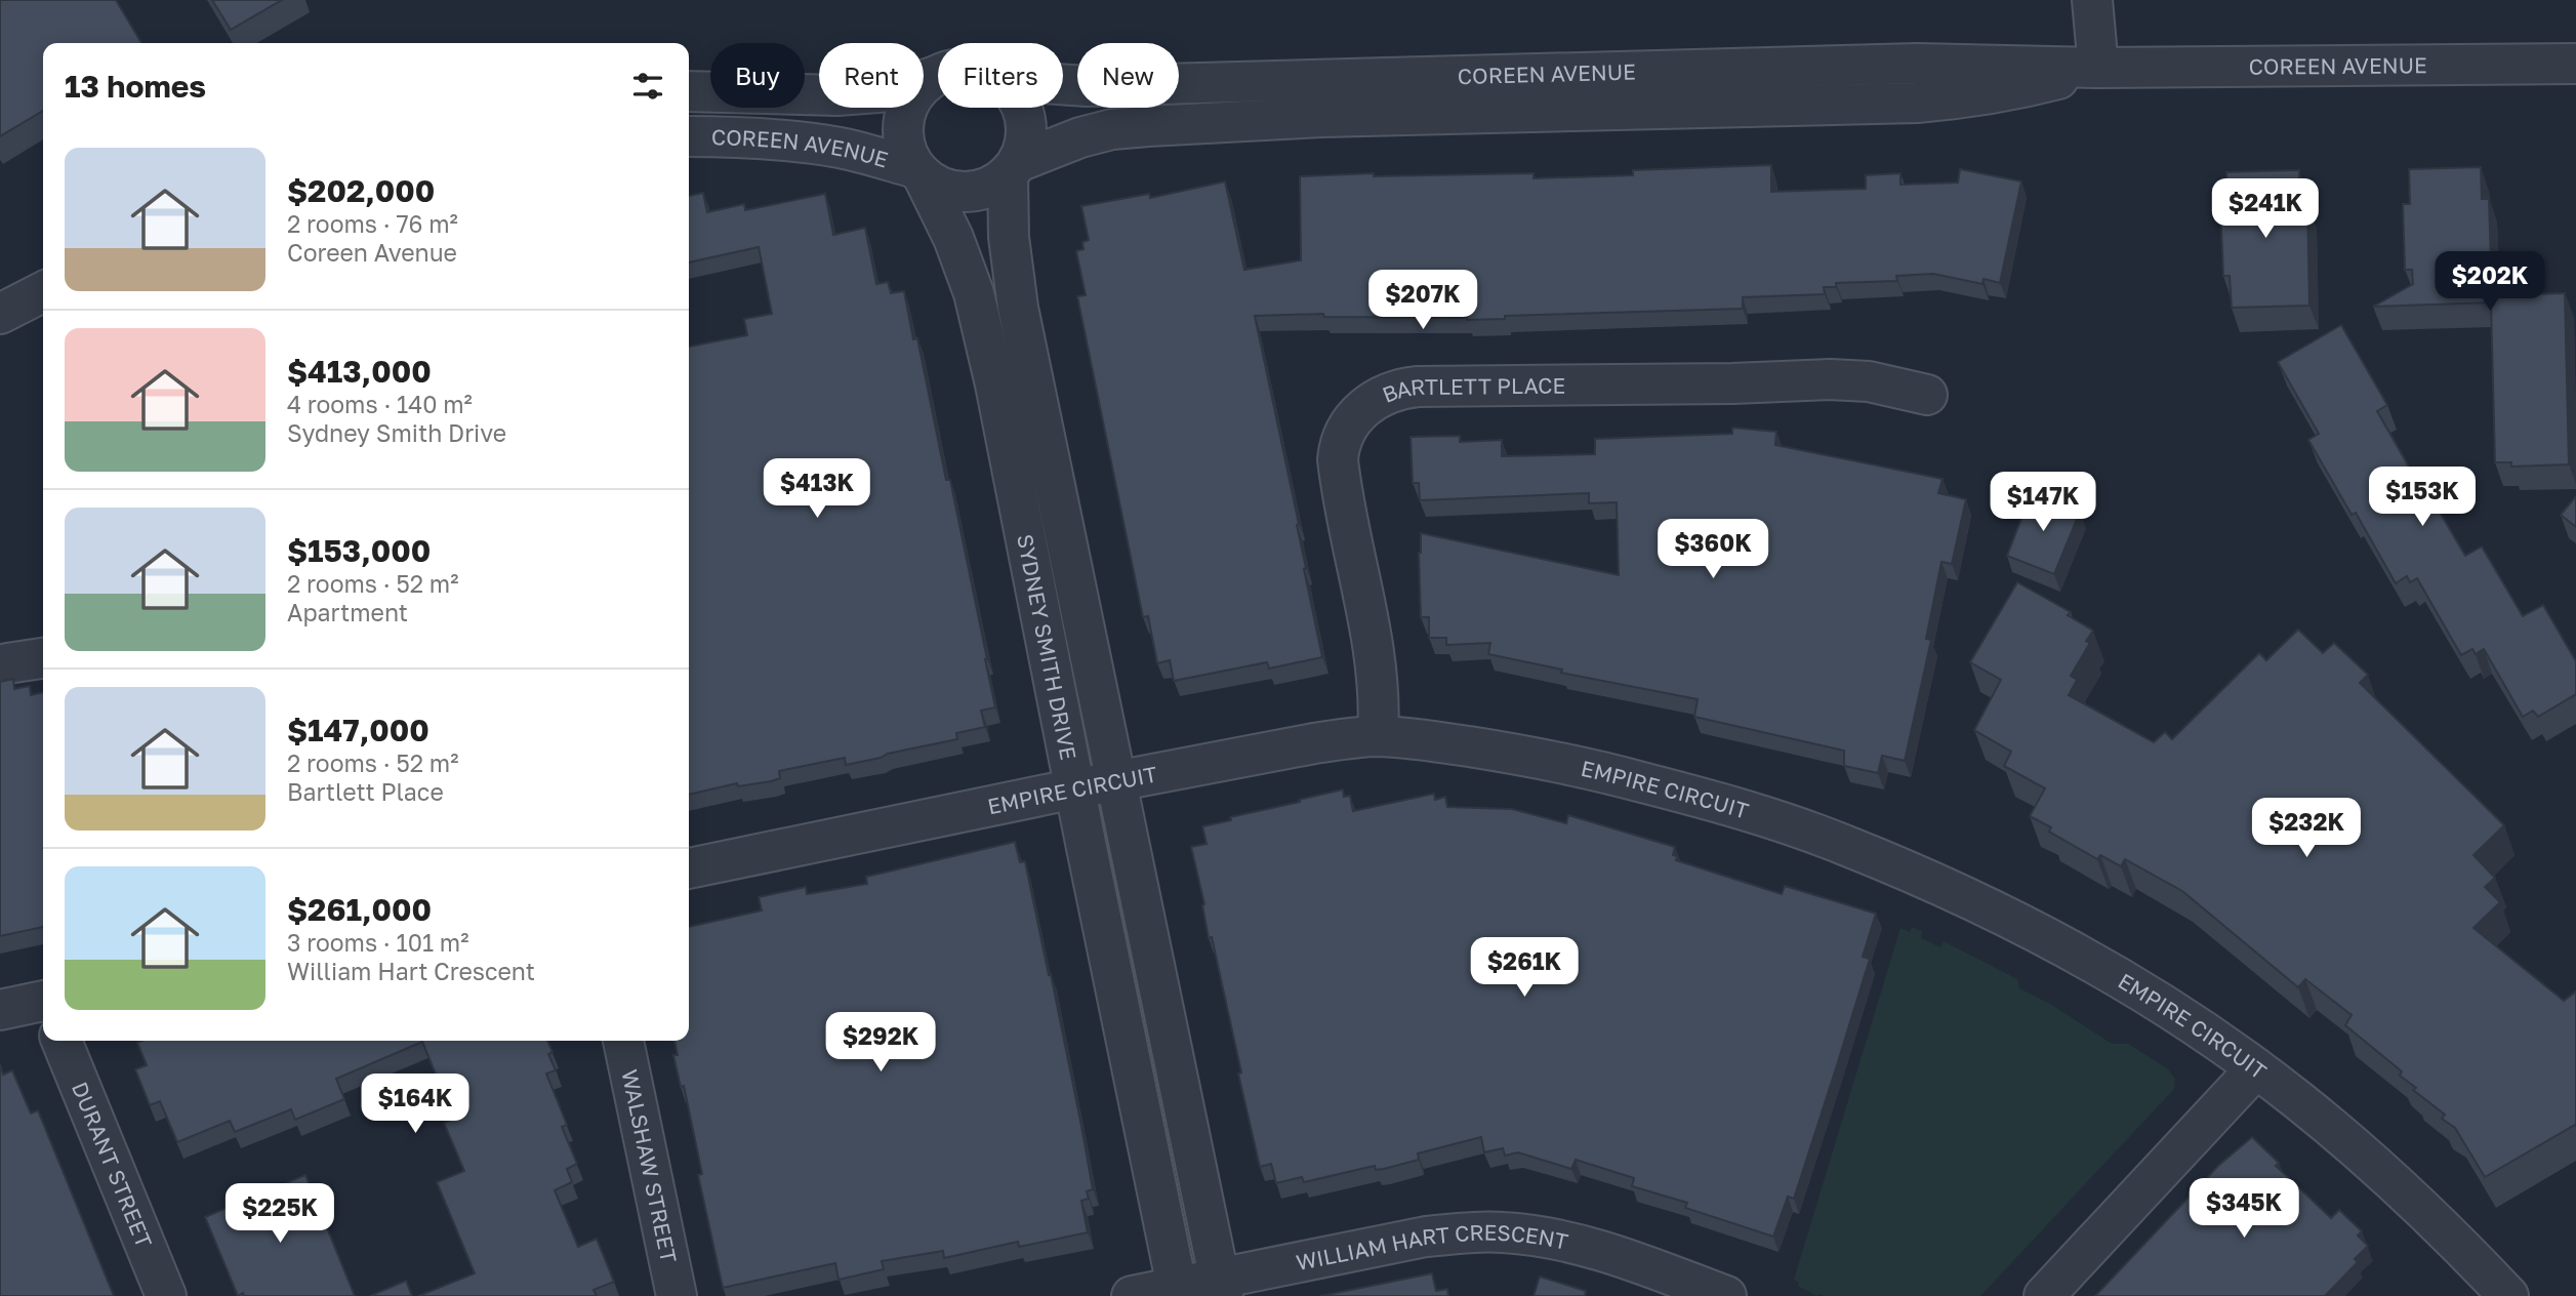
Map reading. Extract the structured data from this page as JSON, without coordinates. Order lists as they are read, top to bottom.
{
  "streets": {
    "street": [
      "COREEN AVENUE",
      "BARTLETT PLACE",
      "SYDNEY SMITH DRIVE",
      "EMPIRE CIRCUIT",
      "DURANT STREET",
      "WALSHAW STREET",
      "WILLIAM HART CRESCENT"
    ]
  },
  "crossings": [
    ["COREEN AVENUE", "SYDNEY SMITH DRIVE"],
    ["BARTLETT PLACE", "EMPIRE CIRCUIT"],
    ["SYDNEY SMITH DRIVE", "EMPIRE CIRCUIT"],
    ["SYDNEY SMITH DRIVE", "WILLIAM HART CRESCENT"]
  ],
  "page": {
    "chip": [
      "Buy",
      "Rent",
      "Filters",
      "New"
    ],
    "heading": "13 homes",
    "list": [
      {
        "name": "$202,000",
        "note": "2 rooms · 76 m² · Coreen Avenue"
      },
      {
        "name": "$413,000",
        "note": "4 rooms · 140 m² · Sydney Smith Drive"
      },
      {
        "name": "$153,000",
        "note": "2 rooms · 52 m² · Apartment"
      },
      {
        "name": "$147,000",
        "note": "2 rooms · 52 m² · Bartlett Place"
      },
      {
        "name": "$261,000",
        "note": "3 rooms · 101 m² · William Hart Crescent"
      }
    ],
    "price": [
      "$241K",
      "$202K",
      "$207K",
      "$413K",
      "$153K",
      "$147K",
      "$360K",
      "$232K",
      "$261K",
      "$292K",
      "$164K",
      "$345K",
      "$225K"
    ]
  }
}
